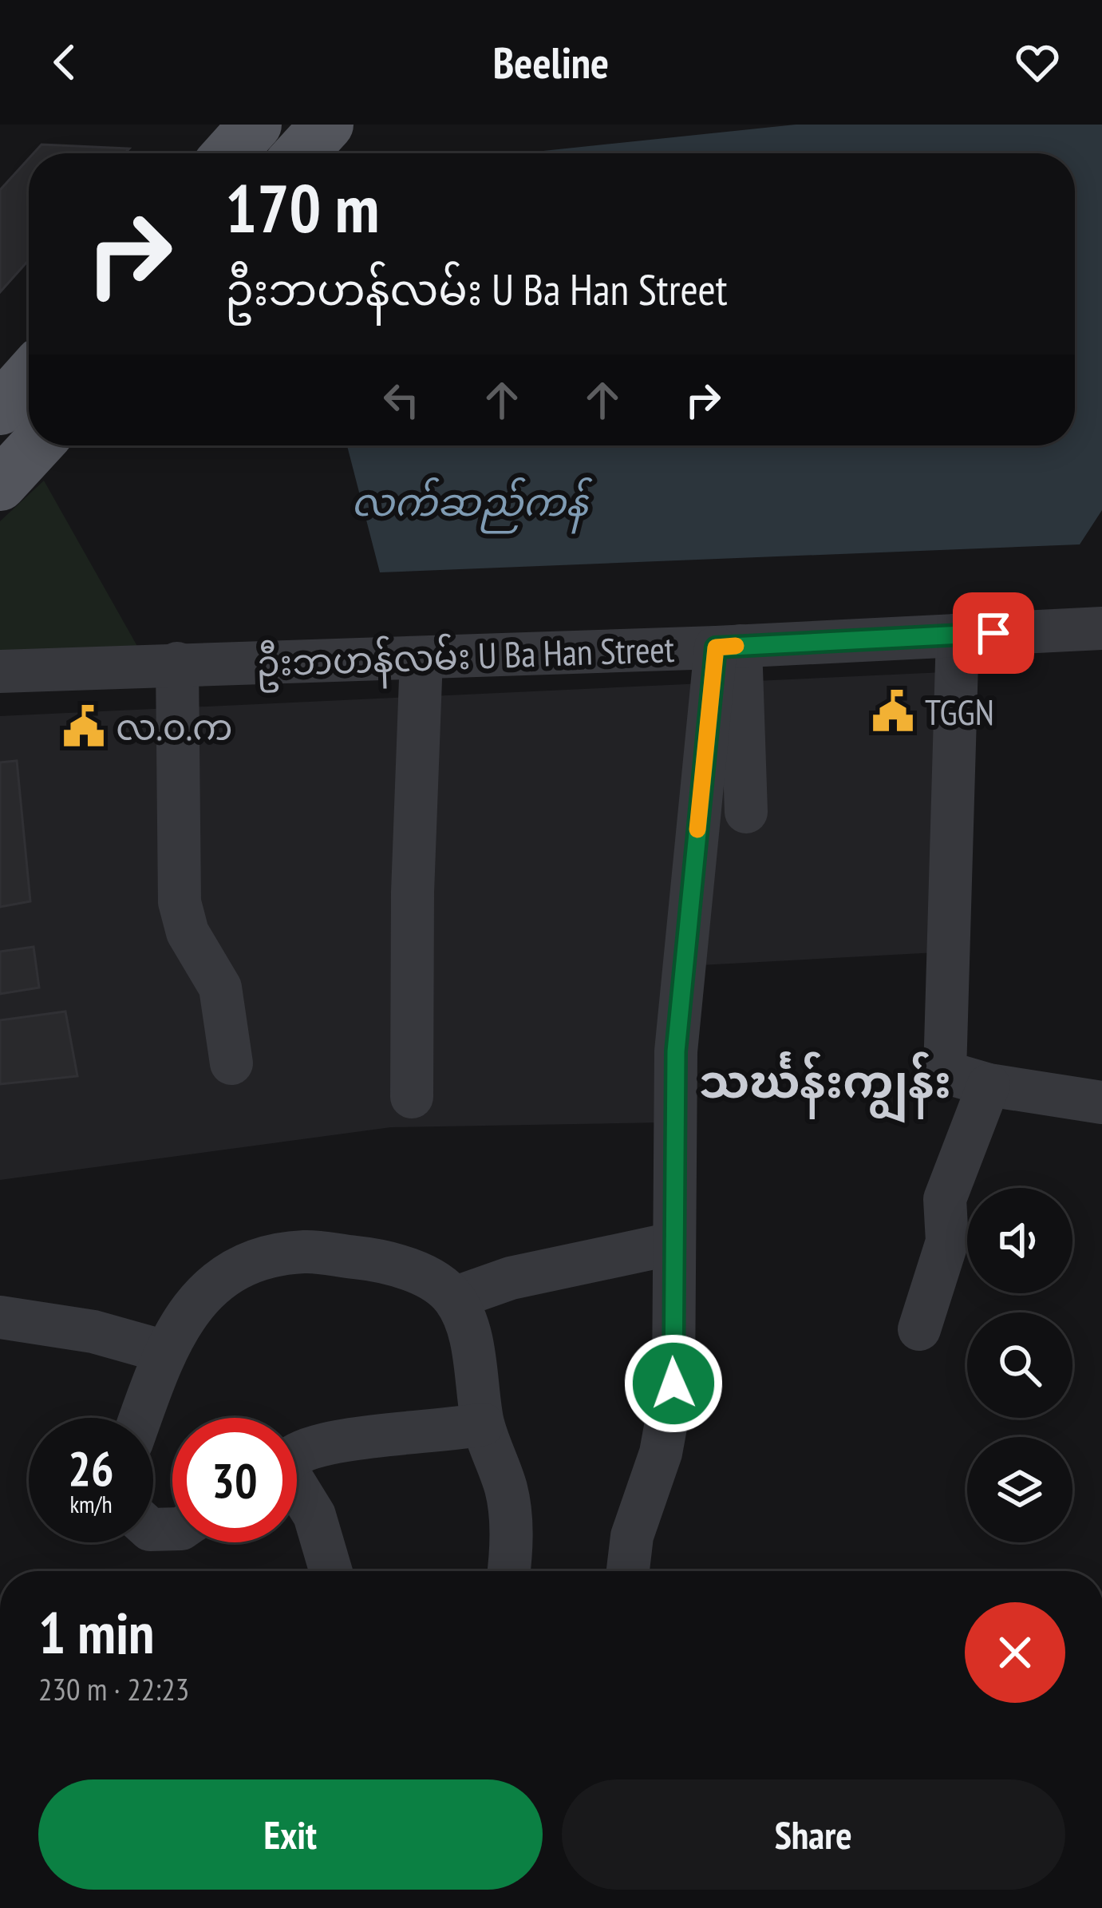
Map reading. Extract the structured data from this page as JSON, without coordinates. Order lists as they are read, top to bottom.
{
  "streets": {
    "street": ["ဦးဘဟန်လမ်း U Ba Han Street"]
  },
  "districts": ["သင်္ဃန်းကျွန်း"],
  "water": ["လက်ဆည်ကန်"],
  "places": {
    "public building": ["TGGN", "လ.၀.က"]
  },
  "page": {
    "header": "Beeline",
    "turn": ["170 m", "ဦးဘဟန်လမ်း U Ba Han Street"],
    "speed": "26 km/h",
    "limit": "30",
    "heading": ["1 min", "230 m · 22:23"],
    "buttons": ["Exit", "Share"]
  }
}
